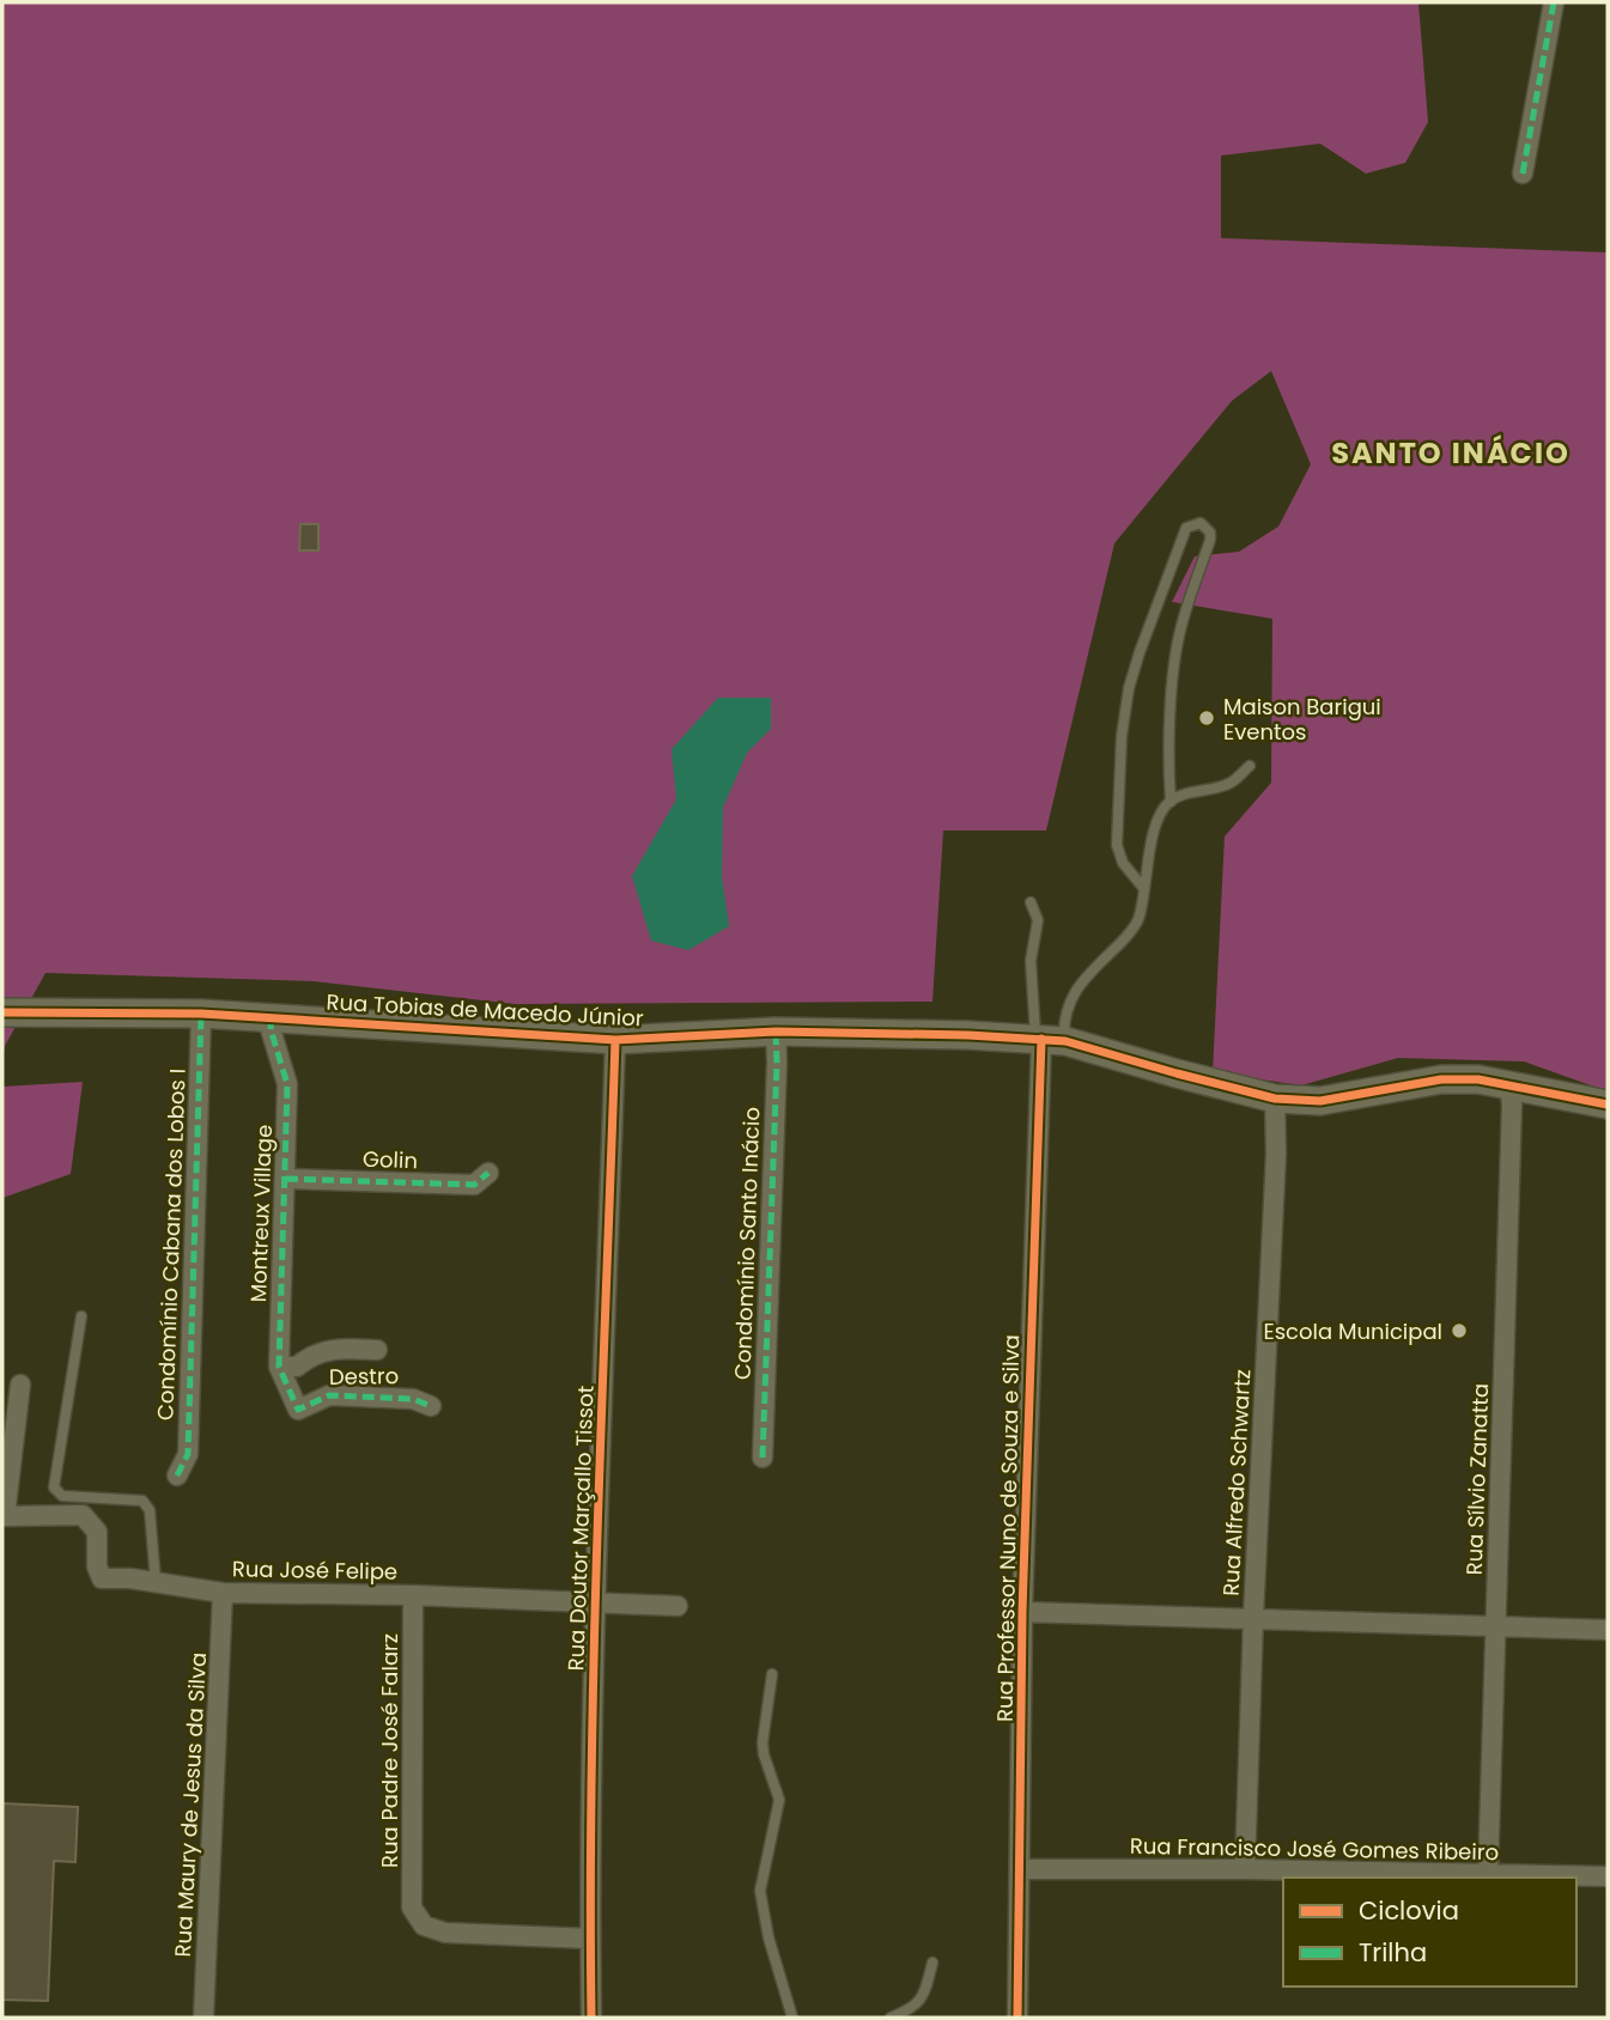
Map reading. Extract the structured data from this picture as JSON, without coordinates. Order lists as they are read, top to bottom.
{
  "streets": {
    "street": [
      "Rua Tobias de Macedo Júnior",
      "Golin",
      "Montreux Village",
      "Condomínio Santo Inácio",
      "Condomínio Cabana dos Lobos I",
      "Destro",
      "Rua Sílvio Zanatta",
      "Rua Alfredo Schwartz",
      "Rua Doutor Marçallo Tissot",
      "Rua Professor Nuno de Souza e Silva",
      "Rua José Felipe",
      "Rua Padre José Falarz",
      "Rua Maury de Jesus da Silva",
      "Rua Francisco José Gomes Ribeiro"
    ]
  },
  "crossings": [
    ["Rua Tobias de Macedo Júnior", "Montreux Village"],
    ["Rua Tobias de Macedo Júnior", "Condomínio Santo Inácio"],
    ["Rua Tobias de Macedo Júnior", "Condomínio Cabana dos Lobos I"],
    ["Rua Tobias de Macedo Júnior", "Rua Sílvio Zanatta"],
    ["Rua Tobias de Macedo Júnior", "Rua Alfredo Schwartz"],
    ["Rua Tobias de Macedo Júnior", "Rua Doutor Marçallo Tissot"],
    ["Rua Tobias de Macedo Júnior", "Rua Professor Nuno de Souza e Silva"],
    ["Golin", "Montreux Village"],
    ["Montreux Village", "Destro"],
    ["Rua Sílvio Zanatta", "Rua Francisco José Gomes Ribeiro"],
    ["Rua Alfredo Schwartz", "Rua Francisco José Gomes Ribeiro"],
    ["Rua Doutor Marçallo Tissot", "Rua José Felipe"],
    ["Rua Doutor Marçallo Tissot", "Rua Padre José Falarz"],
    ["Rua Professor Nuno de Souza e Silva", "Rua Francisco José Gomes Ribeiro"],
    ["Rua José Felipe", "Rua Padre José Falarz"],
    ["Rua José Felipe", "Rua Maury de Jesus da Silva"]
  ],
  "districts": ["SANTO INÁCIO"],
  "places": ["Maison Barigui Eventos", "Escola Municipal"],
  "legend": ["Ciclovia", "Trilha"]
}
